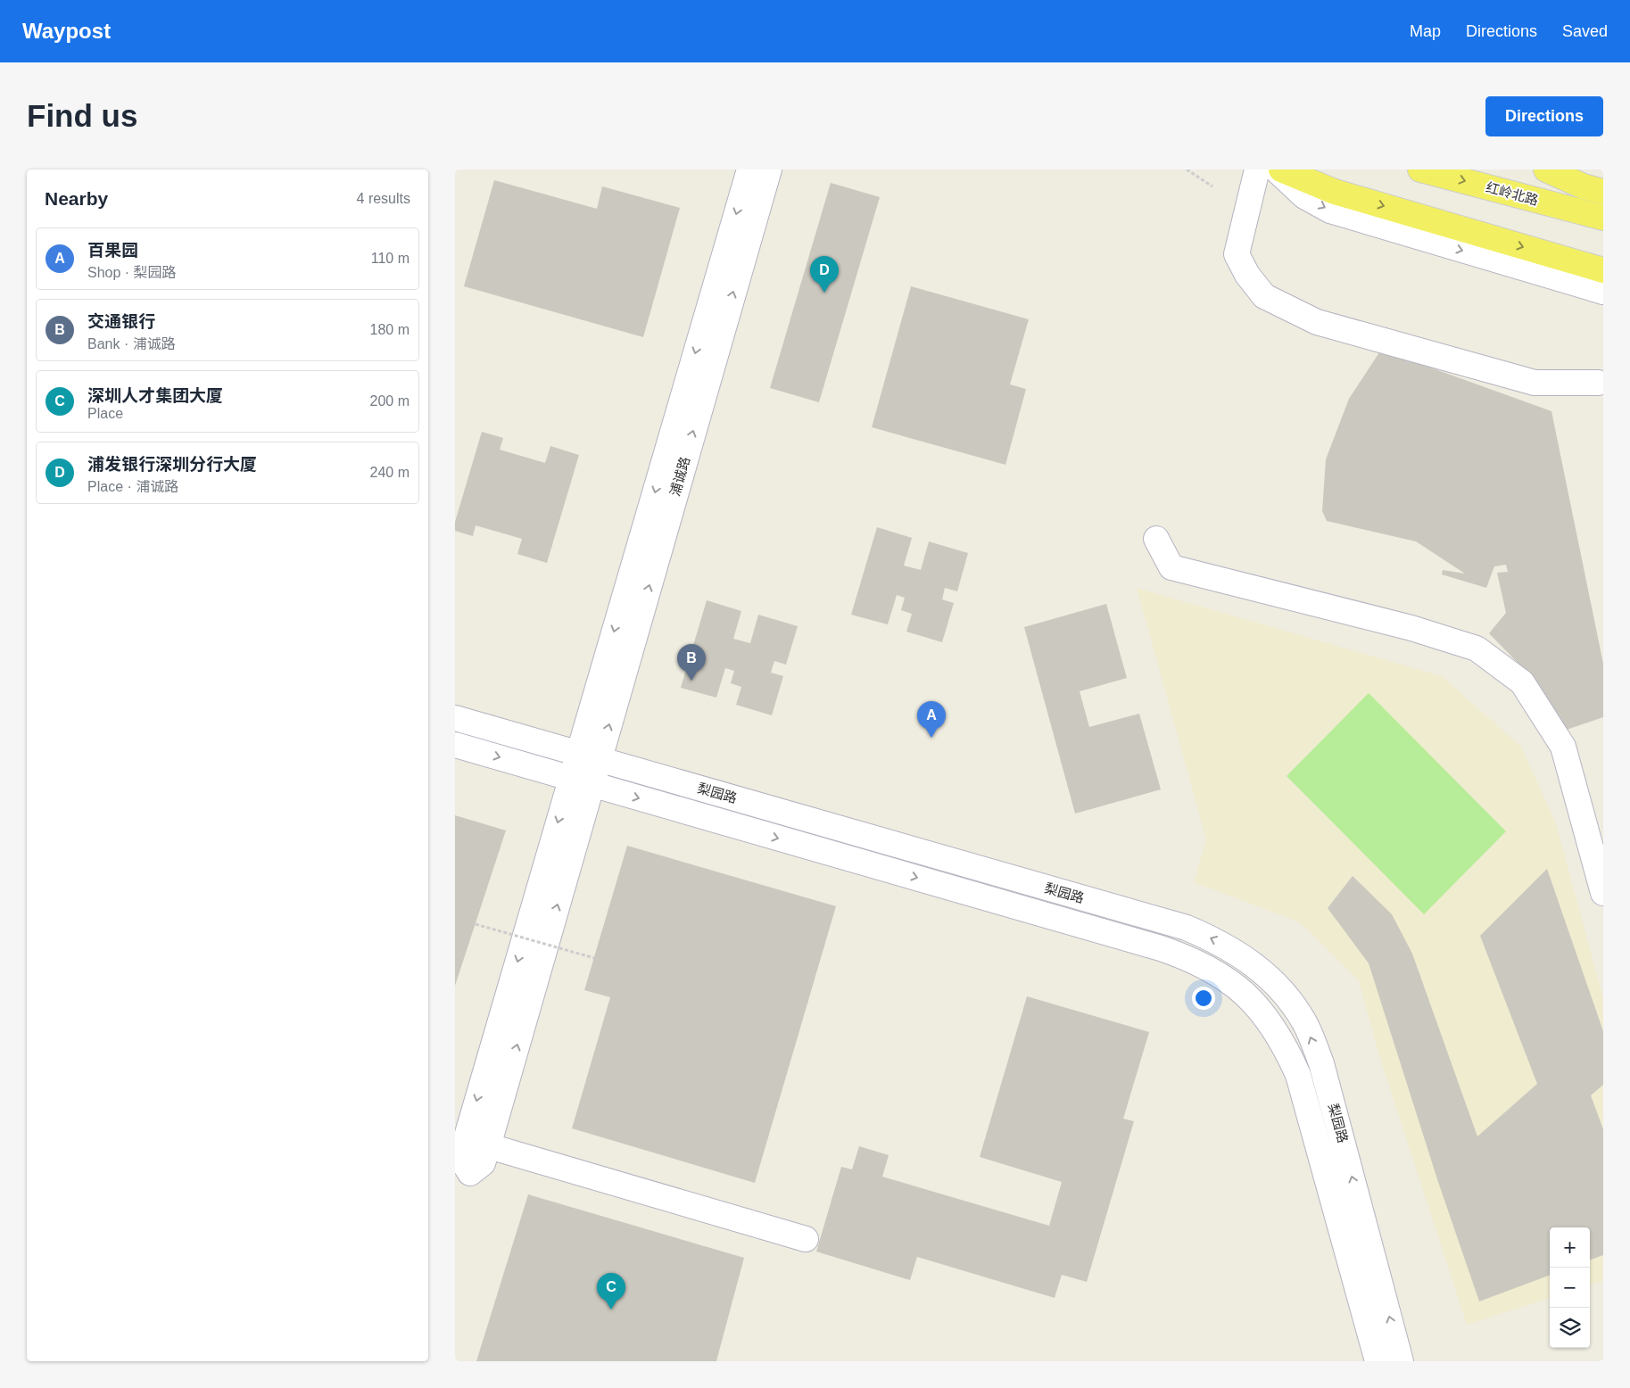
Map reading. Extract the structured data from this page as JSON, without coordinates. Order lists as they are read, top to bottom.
{
  "streets": {
    "main road": ["红岭北路"],
    "street": ["浦诚路", "梨园路"]
  },
  "crossings": [
    ["浦诚路", "梨园路"]
  ],
  "page": {
    "header": "Waypost",
    "nav": ["Map", "Directions", "Saved"],
    "buttons": "Directions",
    "title": "Find us",
    "heading": ["Nearby", "4 results"],
    "list": [
      {
        "mark": "A",
        "name": "百果园",
        "note": "Shop · 梨园路",
        "value": "110 m"
      },
      {
        "mark": "B",
        "name": "交通银行",
        "note": "Bank · 浦诚路",
        "value": "180 m"
      },
      {
        "mark": "C",
        "name": "深圳人才集团大厦",
        "note": "Place",
        "value": "200 m"
      },
      {
        "mark": "D",
        "name": "浦发银行深圳分行大厦",
        "note": "Place · 浦诚路",
        "value": "240 m"
      }
    ],
    "pins": [
      "D",
      "B",
      "A",
      "C"
    ],
    "map_buttons": ["+", "−"]
  }
}
